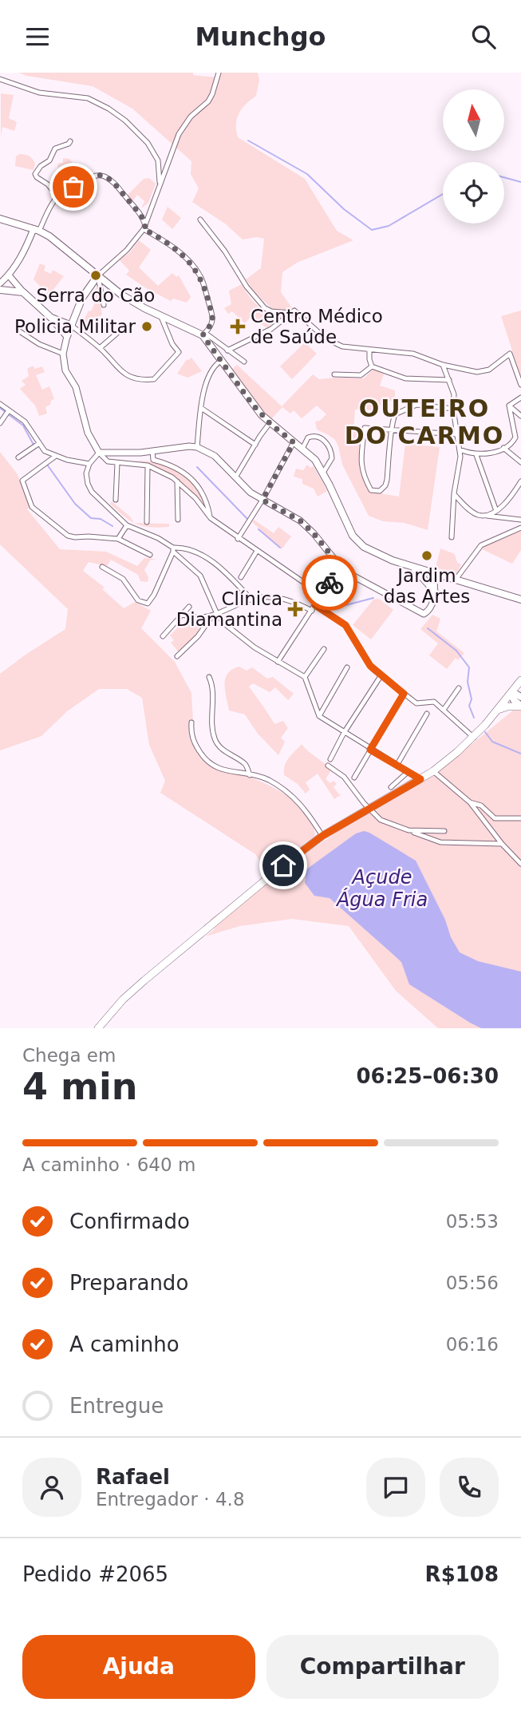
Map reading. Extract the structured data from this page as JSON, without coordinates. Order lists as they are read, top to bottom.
{
  "districts": ["OUTEIRO DO CARMO"],
  "water": ["Açude Água Fria"],
  "places": {
    "other": ["Serra do Cão", "Policia Militar", "Jardim das Artes"],
    "health": ["Centro Médico de Saúde", "Clínica Diamantina"]
  },
  "north": "top",
  "page": {
    "header": "Munchgo",
    "heading": ["4 min", "Chega em", "06:25–06:30"],
    "panel": [
      "Rafael",
      "Entregador · 4.8",
      "Pedido #2065",
      "R$108"
    ],
    "bar": "A caminho · 640 m",
    "list": [
      ["Confirmado", "05:53"],
      ["Preparando", "05:56"],
      ["A caminho", "06:16"],
      "Entregue"
    ],
    "buttons": ["Ajuda", "Compartilhar"]
  }
}
